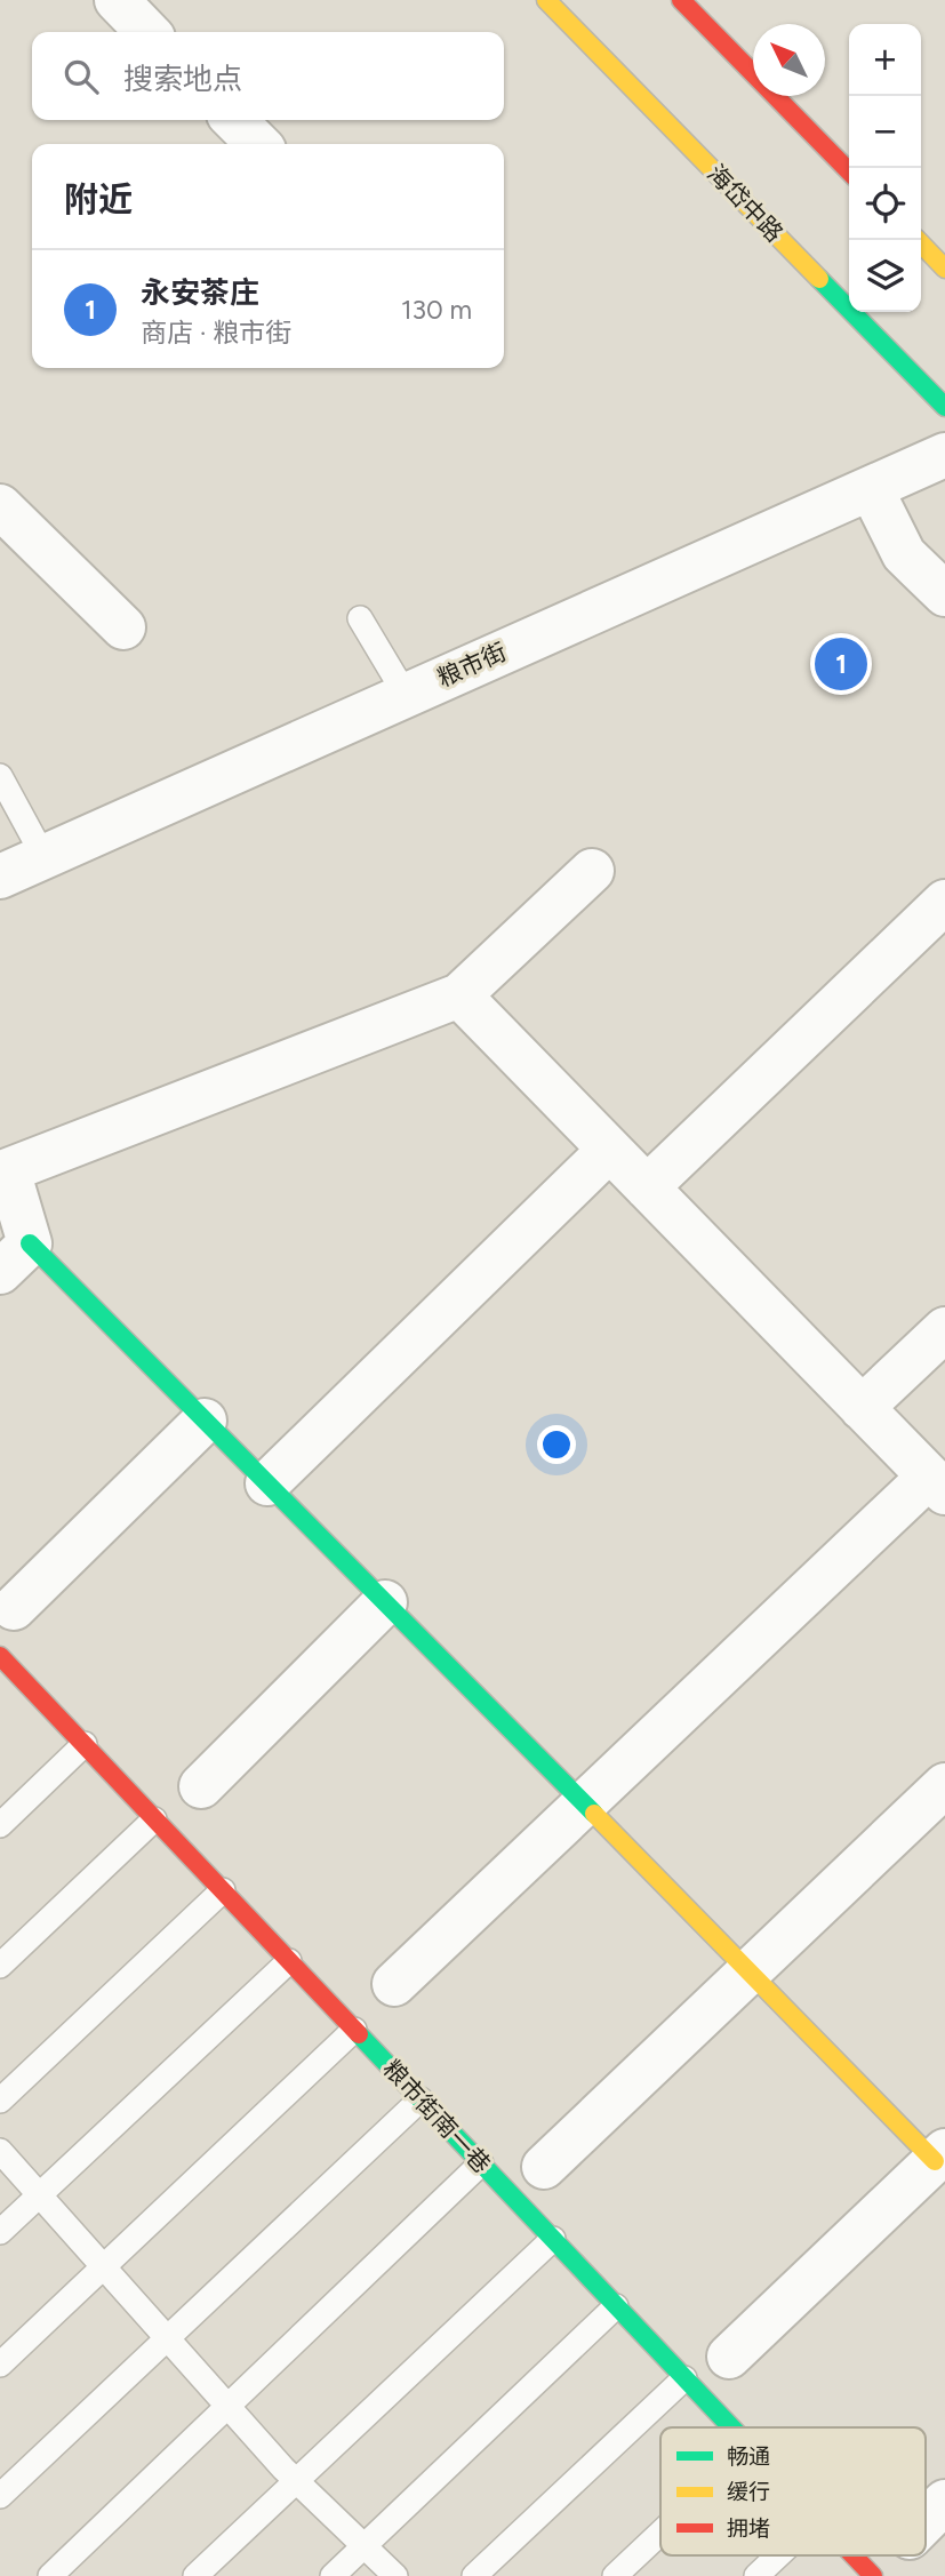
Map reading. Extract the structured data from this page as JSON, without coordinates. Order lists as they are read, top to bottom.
{
  "streets": {
    "street": ["海岱中路", "粮市街", "粮市街南一巷"]
  },
  "legend": ["畅通", "缓行", "拥堵"],
  "north": "top left",
  "page": {
    "map_buttons": ["+", "−"],
    "search": "搜索地点",
    "heading": "附近",
    "list": [
      {
        "mark": "1",
        "name": "永安茶庄",
        "note": "商店 · 粮市街",
        "value": "130 m"
      }
    ],
    "pins": "1"
  }
}
